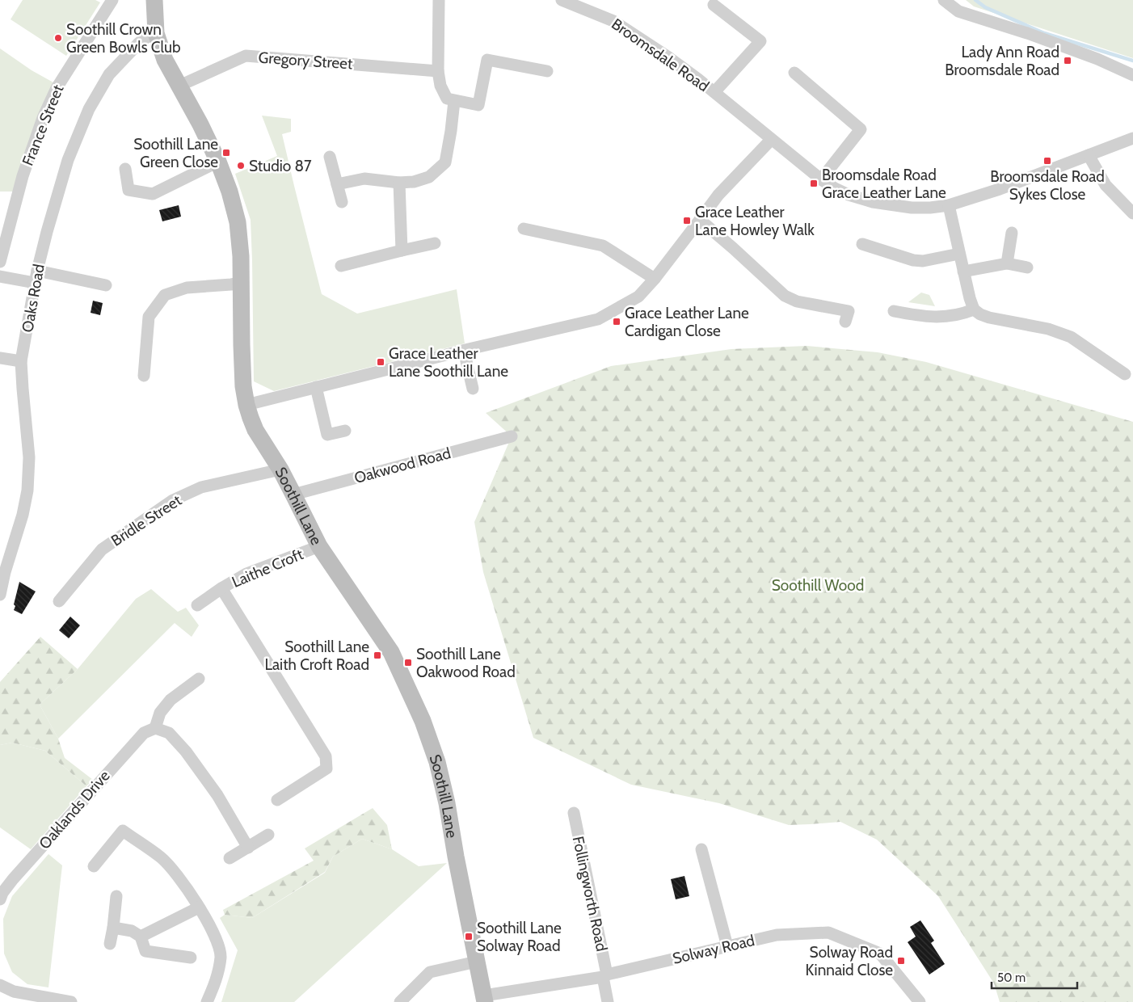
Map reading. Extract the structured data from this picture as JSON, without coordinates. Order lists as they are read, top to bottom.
{
  "streets": {
    "main road": ["Soothill Lane"],
    "street": [
      "Broomsdale Road",
      "Gregory Street",
      "France Street",
      "Oaks Road",
      "Oakwood Road",
      "Bridle Street",
      "Laithe Croft",
      "Oaklands Drive",
      "Follingworth Road",
      "Solway Road"
    ]
  },
  "crossings": [
    ["Gregory Street", "Soothill Lane"],
    ["Oaks Road", "Soothill Lane"],
    ["Oakwood Road", "Soothill Lane"],
    ["Soothill Lane", "Bridle Street"],
    ["Soothill Lane", "Laithe Croft"],
    ["Soothill Lane", "Solway Road"],
    ["Follingworth Road", "Solway Road"]
  ],
  "parks": ["Soothill Wood"],
  "places": {
    "other": ["Soothill Crown Green Bowls Club", "Studio 87"],
    "transit": [
      "Lady Ann Road Broomsdale Road",
      "Soothill Lane Green Close",
      "Broomsdale Road Sykes Close",
      "Broomsdale Road Grace Leather Lane",
      "Grace Leather Lane Howley Walk",
      "Grace Leather Lane Cardigan Close",
      "Grace Leather Lane Soothill Lane",
      "Soothill Lane Laith Croft Road",
      "Soothill Lane Oakwood Road",
      "Soothill Lane Solway Road",
      "Solway Road Kinnaid Close"
    ]
  },
  "scale_bar": "50 m"
}
